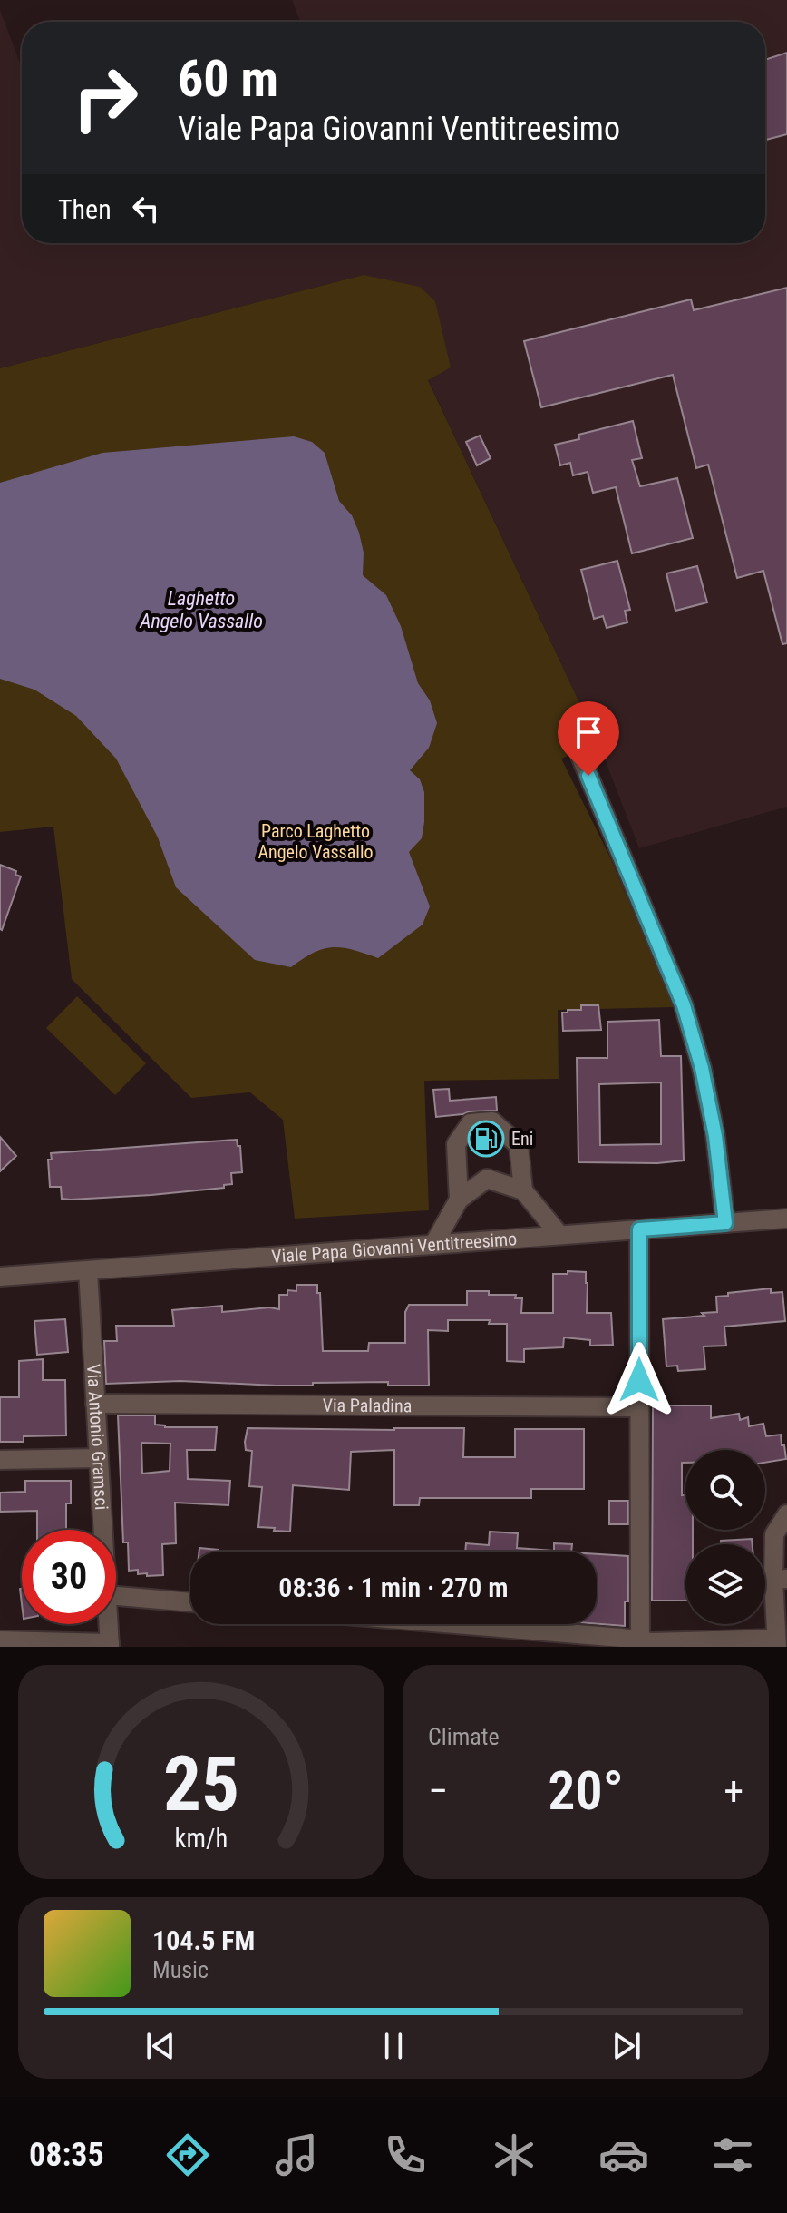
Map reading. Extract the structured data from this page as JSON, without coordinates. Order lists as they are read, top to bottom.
{
  "streets": {
    "street": ["Viale Papa Giovanni Ventitreesimo", "Via Paladina", "Via Antonio Gramsci"]
  },
  "crossings": [
    ["Viale Papa Giovanni Ventitreesimo", "Via Antonio Gramsci"],
    ["Via Paladina", "Via Antonio Gramsci"]
  ],
  "water": ["Laghetto Angelo Vassallo"],
  "parks": ["Parco Laghetto Angelo Vassallo"],
  "places": {
    "fuel station": ["Eni"]
  },
  "page": {
    "turn": ["60 m", "Viale Papa Giovanni Ventitreesimo"],
    "then": "Then",
    "limit": "30",
    "trip": "08:36 · 1 min · 270 m",
    "tile": "Climate",
    "heat": ["−", "20°", "+"],
    "song": ["104.5 FM", "Music"],
    "tabs": "08:35",
    "gauge": ["25", "km/h"]
  }
}
